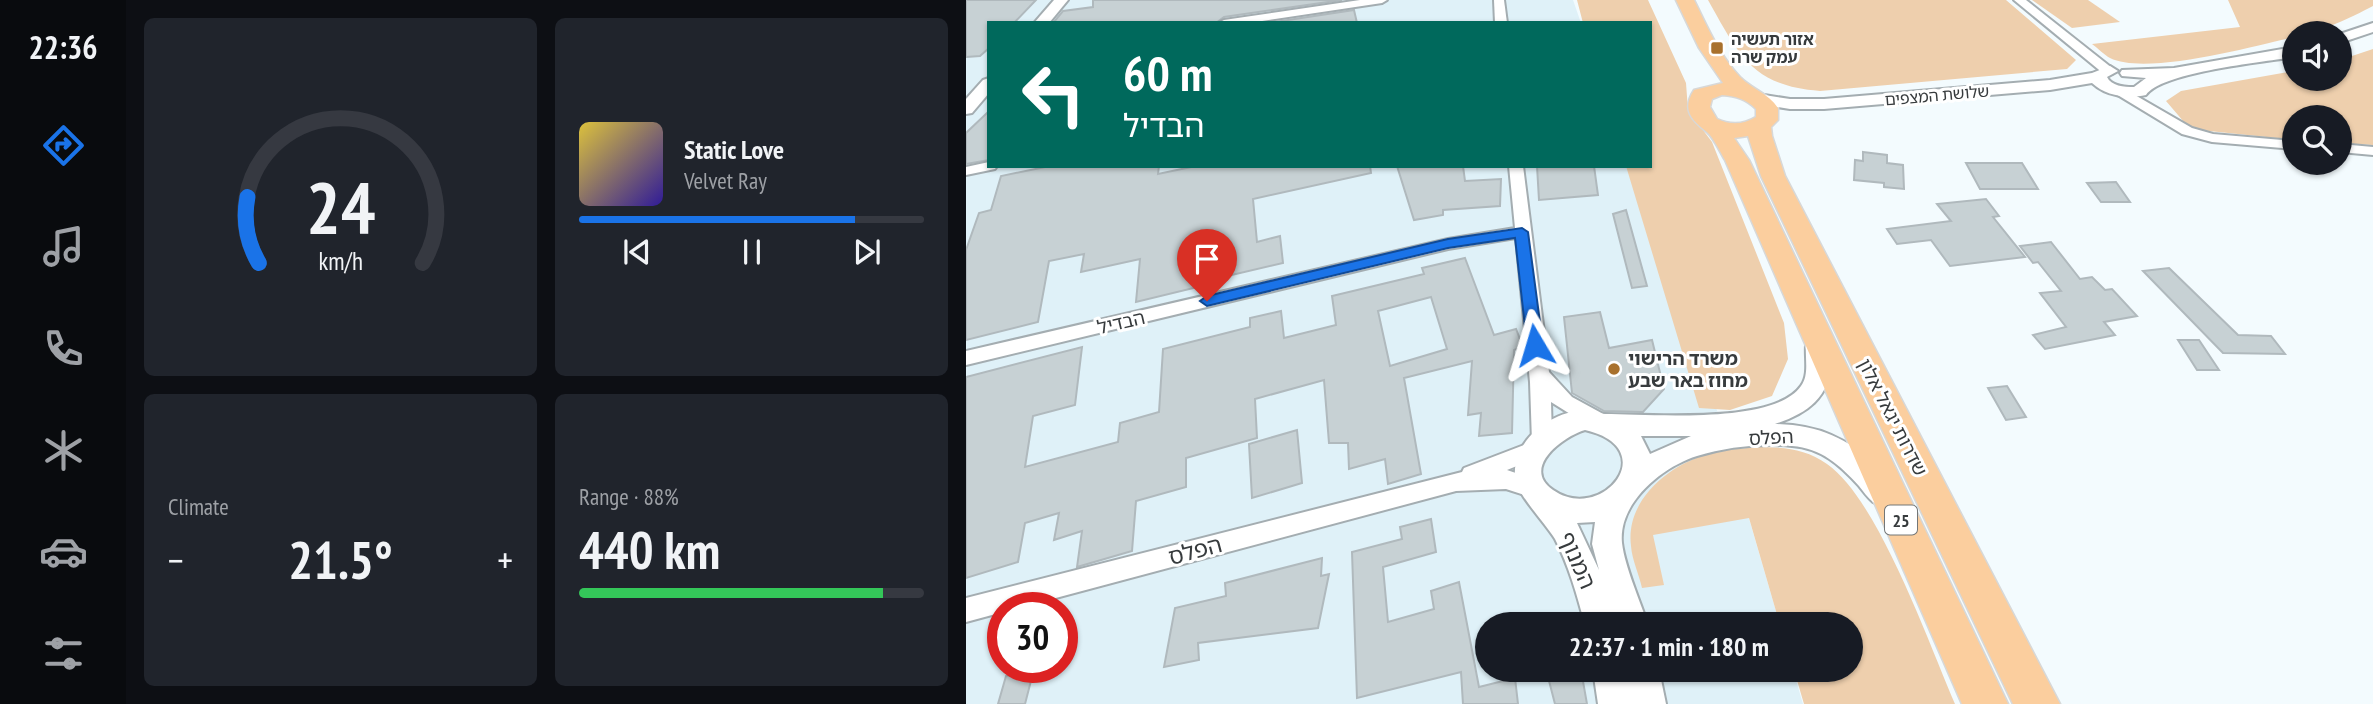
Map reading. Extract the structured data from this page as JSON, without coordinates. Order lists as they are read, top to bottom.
{
  "streets": {
    "highway": ["שדרות יגאל אלון", "25"],
    "street": [
      "שלושת המצפים",
      "הבדיל",
      "הפלס",
      "המנוף"
    ]
  },
  "crossings": [
    ["שלושת המצפים", "שדרות יגאל אלון"],
    ["שלושת המצפים", "25"],
    ["שדרות יגאל אלון", "הפלס"],
    ["שדרות יגאל אלון", "25"],
    ["הפלס", "המנוף"]
  ],
  "places": {
    "transit": ["אזור תעשיה עמק שרה"],
    "other": ["משרד הרישוי מחוז באר שבע"]
  },
  "page": {
    "tabs": "22:36",
    "turn": ["60 m", "הבדיל"],
    "song": ["Static Love", "Velvet Ray"],
    "tile": [
      "Climate",
      ["Range · 88%", "440 km"]
    ],
    "heat": ["−", "21.5°", "+"],
    "limit": "30",
    "trip": "22:37 · 1 min · 180 m",
    "gauge": ["24", "km/h"]
  }
}
